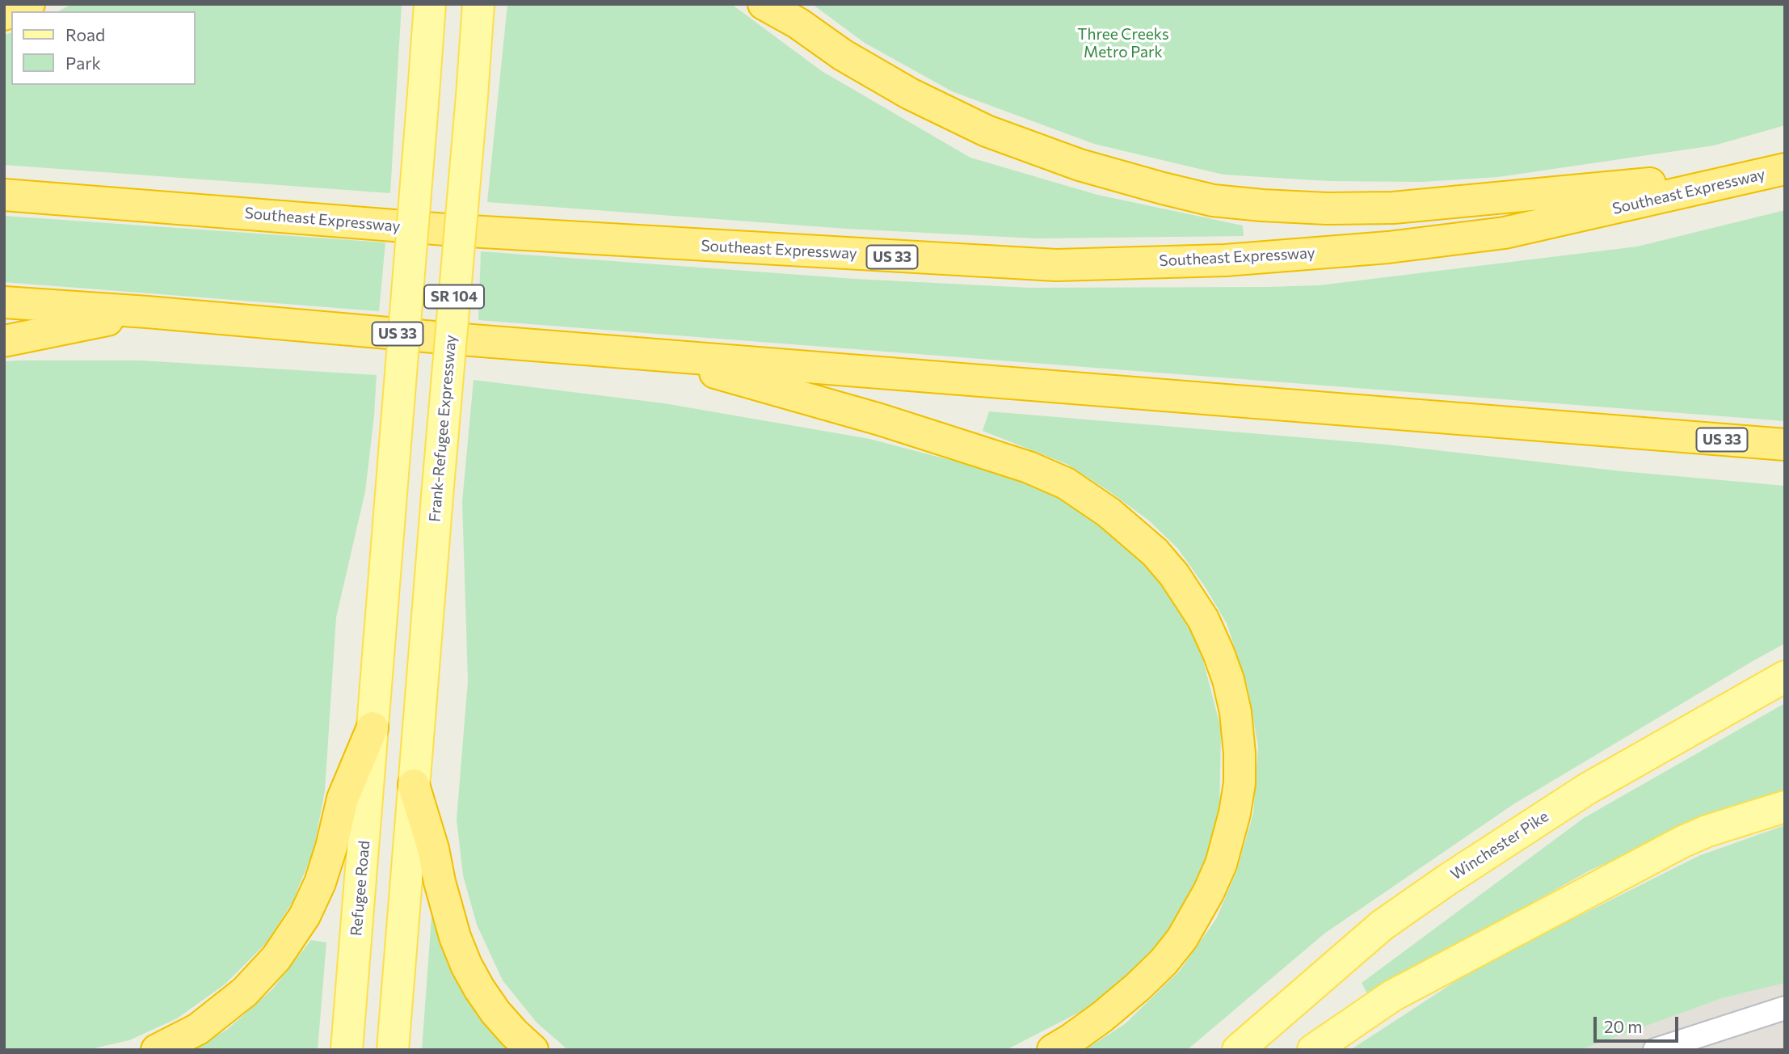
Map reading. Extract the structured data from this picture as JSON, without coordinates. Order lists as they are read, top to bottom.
{
  "streets": {
    "highway": ["Southeast Expressway", "US 33"],
    "main road": [
      "SR 104",
      "Frank-Refugee Expressway",
      "Winchester Pike",
      "Refugee Road"
    ]
  },
  "crossings": [
    ["SR 104", "Refugee Road"]
  ],
  "parks": ["Three Creeks Metro Park"],
  "legend": ["Road", "Park"],
  "scale_bar": "20 m"
}
